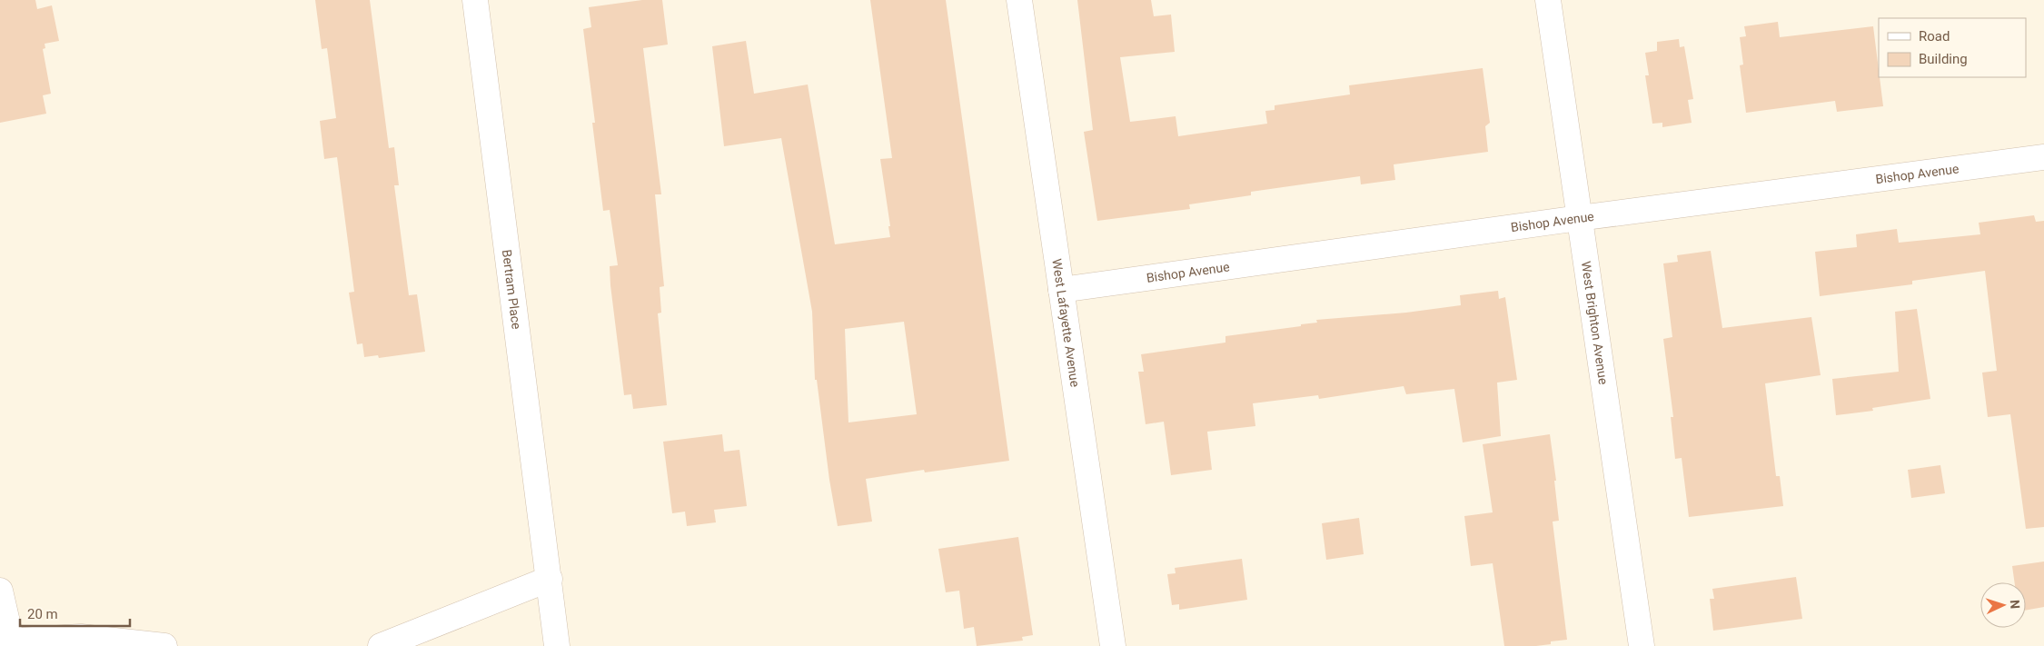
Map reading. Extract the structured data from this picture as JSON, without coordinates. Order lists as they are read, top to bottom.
{
  "streets": {
    "street": [
      "Bishop Avenue",
      "Bertram Place",
      "West Lafayette Avenue",
      "West Brighton Avenue"
    ]
  },
  "crossings": [
    ["Bishop Avenue", "West Lafayette Avenue"],
    ["Bishop Avenue", "West Brighton Avenue"]
  ],
  "legend": ["Road", "Building"],
  "scale_bar": "20 m",
  "north": "right"
}
